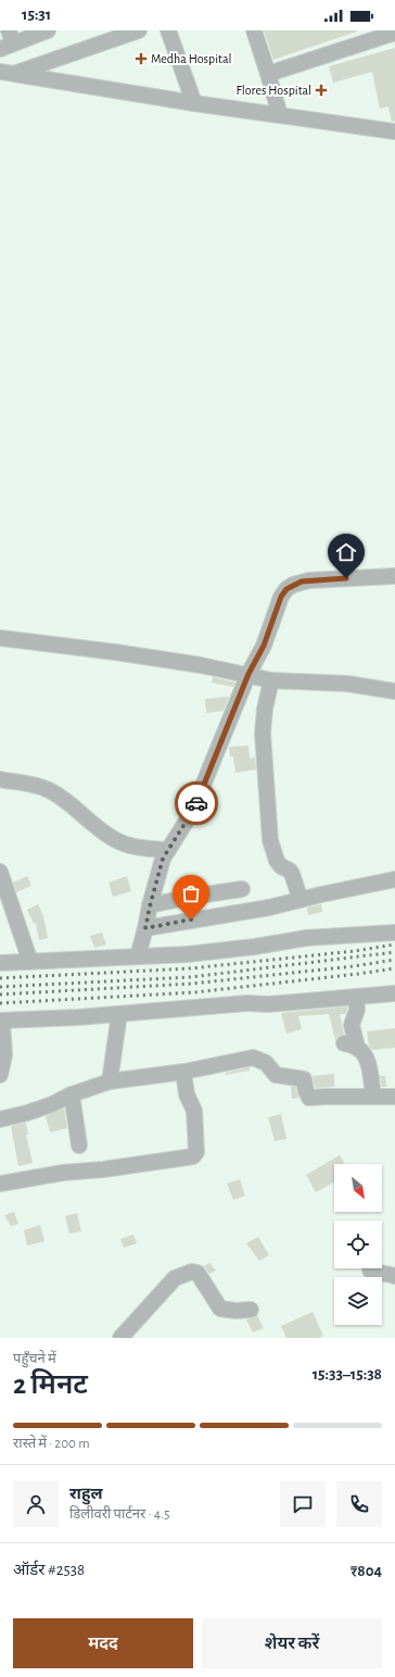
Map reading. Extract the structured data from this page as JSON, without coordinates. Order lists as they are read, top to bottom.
{
  "places": {
    "health": ["Medha Hospital", "Flores Hospital"]
  },
  "north": "bottom right",
  "page": {
    "status": "15:31",
    "heading": ["2 मिनट", "पहुँचने में", "15:33–15:38"],
    "panel": [
      "राहुल",
      "डिलीवरी पार्टनर · 4.5",
      "ऑर्डर #2538",
      "₹804"
    ],
    "bar": "रास्ते में · 200 m",
    "buttons": ["मदद", "शेयर करें"]
  }
}
